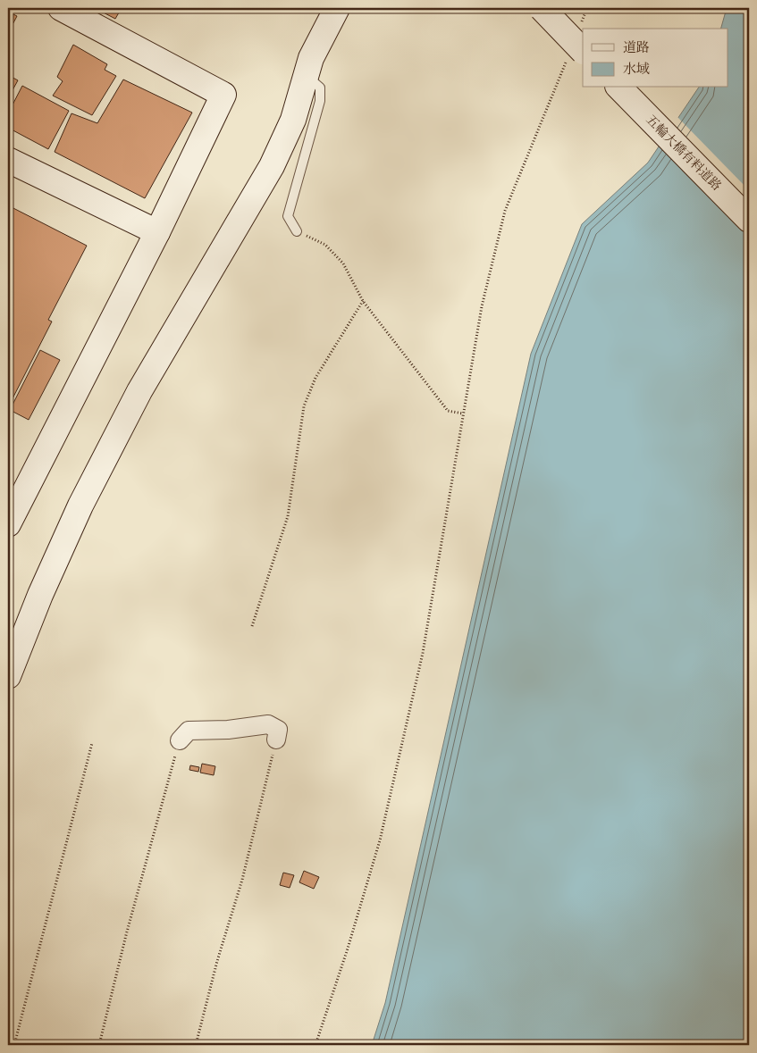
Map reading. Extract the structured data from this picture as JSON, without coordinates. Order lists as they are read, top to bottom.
{
  "streets": {
    "street": ["五輪大橋有料道路"]
  },
  "legend": ["道路", "水域"]
}
